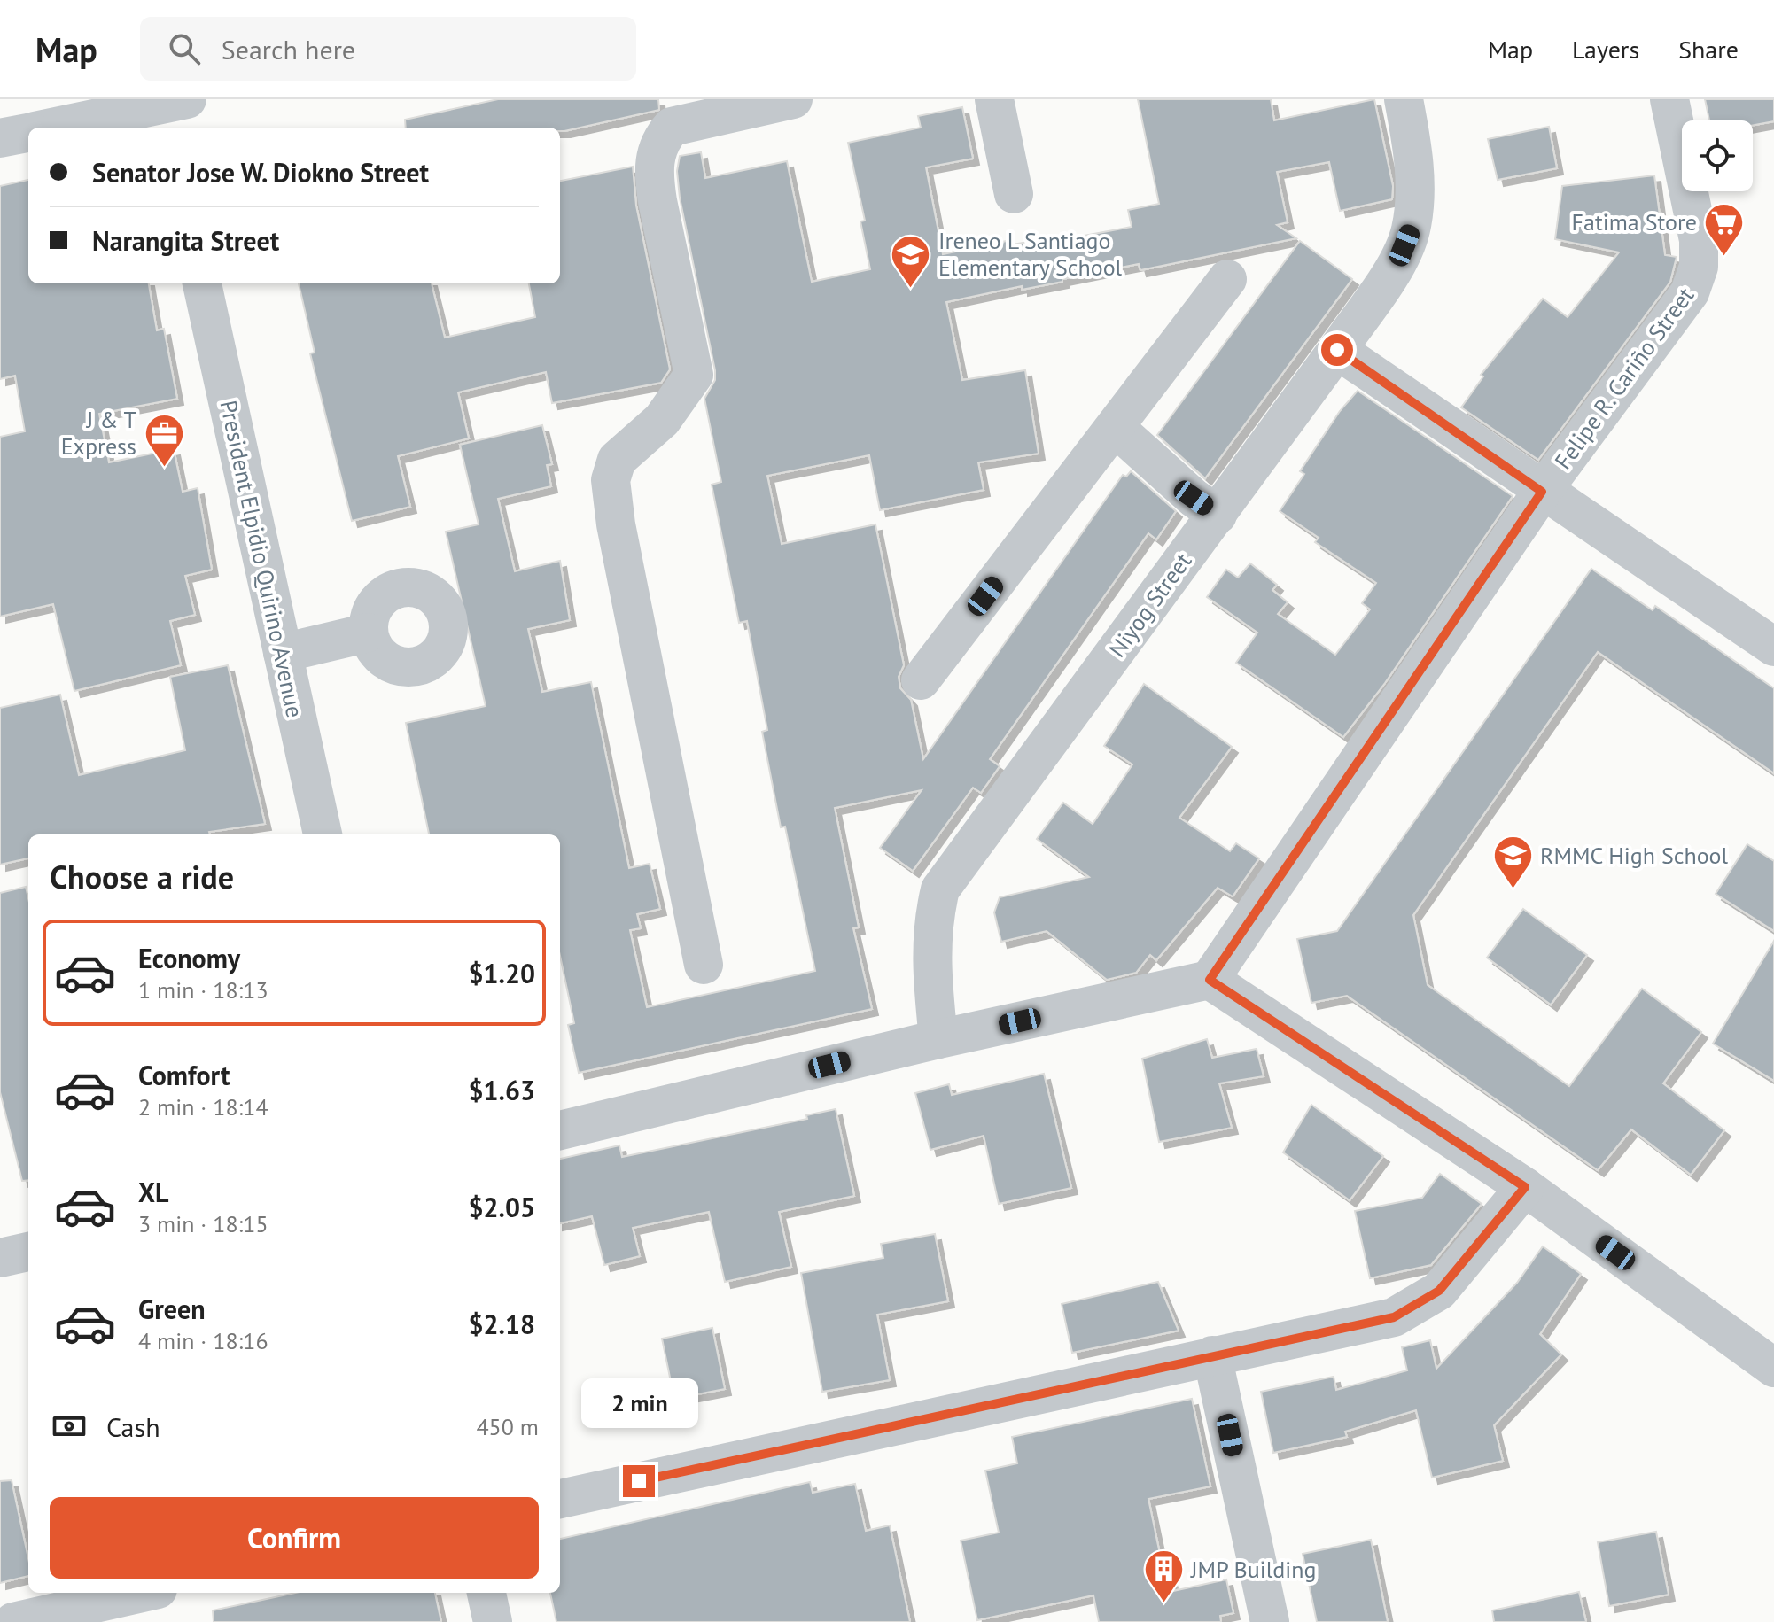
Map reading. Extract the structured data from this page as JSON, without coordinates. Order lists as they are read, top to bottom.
{
  "streets": {
    "street": ["Felipe R. Cariño Street", "President Elpidio Quirino Avenue", "Niyog Street"]
  },
  "places": {
    "supermarket": ["Fatima Store"],
    "school or university": ["Ireneo L Santiago Elementary School", "RMMC High School"],
    "office": ["J & T Express"],
    "building": ["JMP Building"]
  },
  "page": {
    "header": "Map",
    "search": "Search here",
    "nav": ["Map", "Layers", "Share"],
    "banner": ["Senator Jose W. Diokno Street", "Narangita Street"],
    "heading": "Choose a ride",
    "list": [
      {
        "name": "Economy",
        "note": "1 min · 18:13",
        "value": "$1.20"
      },
      {
        "name": "Comfort",
        "note": "2 min · 18:14",
        "value": "$1.63"
      },
      {
        "name": "XL",
        "note": "3 min · 18:15",
        "value": "$2.05"
      },
      {
        "name": "Green",
        "note": "4 min · 18:16",
        "value": "$2.18"
      }
    ],
    "bubble": "2 min",
    "pay": ["Cash", "450 m"],
    "buttons": "Confirm"
  }
}
